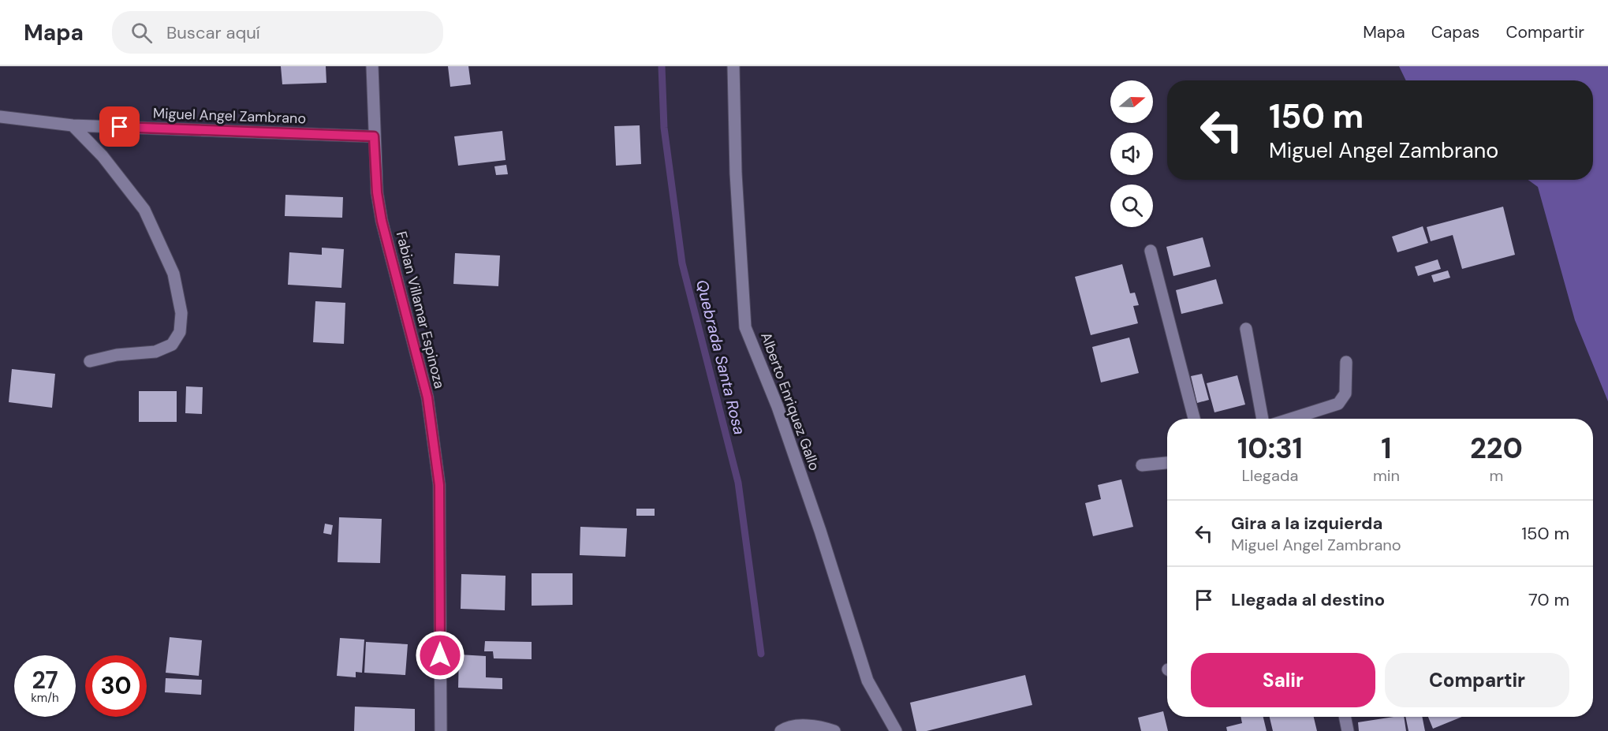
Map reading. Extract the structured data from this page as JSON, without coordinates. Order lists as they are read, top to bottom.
{
  "streets": {
    "street": ["Miguel Angel Zambrano", "Fabian Villamar Espinoza", "Alberto Enriquez Gallo"]
  },
  "crossings": [
    ["Miguel Angel Zambrano", "Fabian Villamar Espinoza"]
  ],
  "water": ["Quebrada Santa Rosa"],
  "north": "right",
  "page": {
    "header": "Mapa",
    "search": "Buscar aquí",
    "nav": ["Mapa", "Capas", "Compartir"],
    "turn": ["150 m", "Miguel Angel Zambrano"],
    "eta": [
      "10:31",
      "Llegada",
      "1",
      "min",
      "220",
      "m"
    ],
    "list": [
      {
        "name": "Gira a la izquierda",
        "note": "Miguel Angel Zambrano",
        "value": "150 m"
      },
      {
        "name": "Llegada al destino",
        "value": "70 m"
      }
    ],
    "buttons": ["Salir", "Compartir"],
    "speed": "27 km/h",
    "limit": "30"
  }
}
